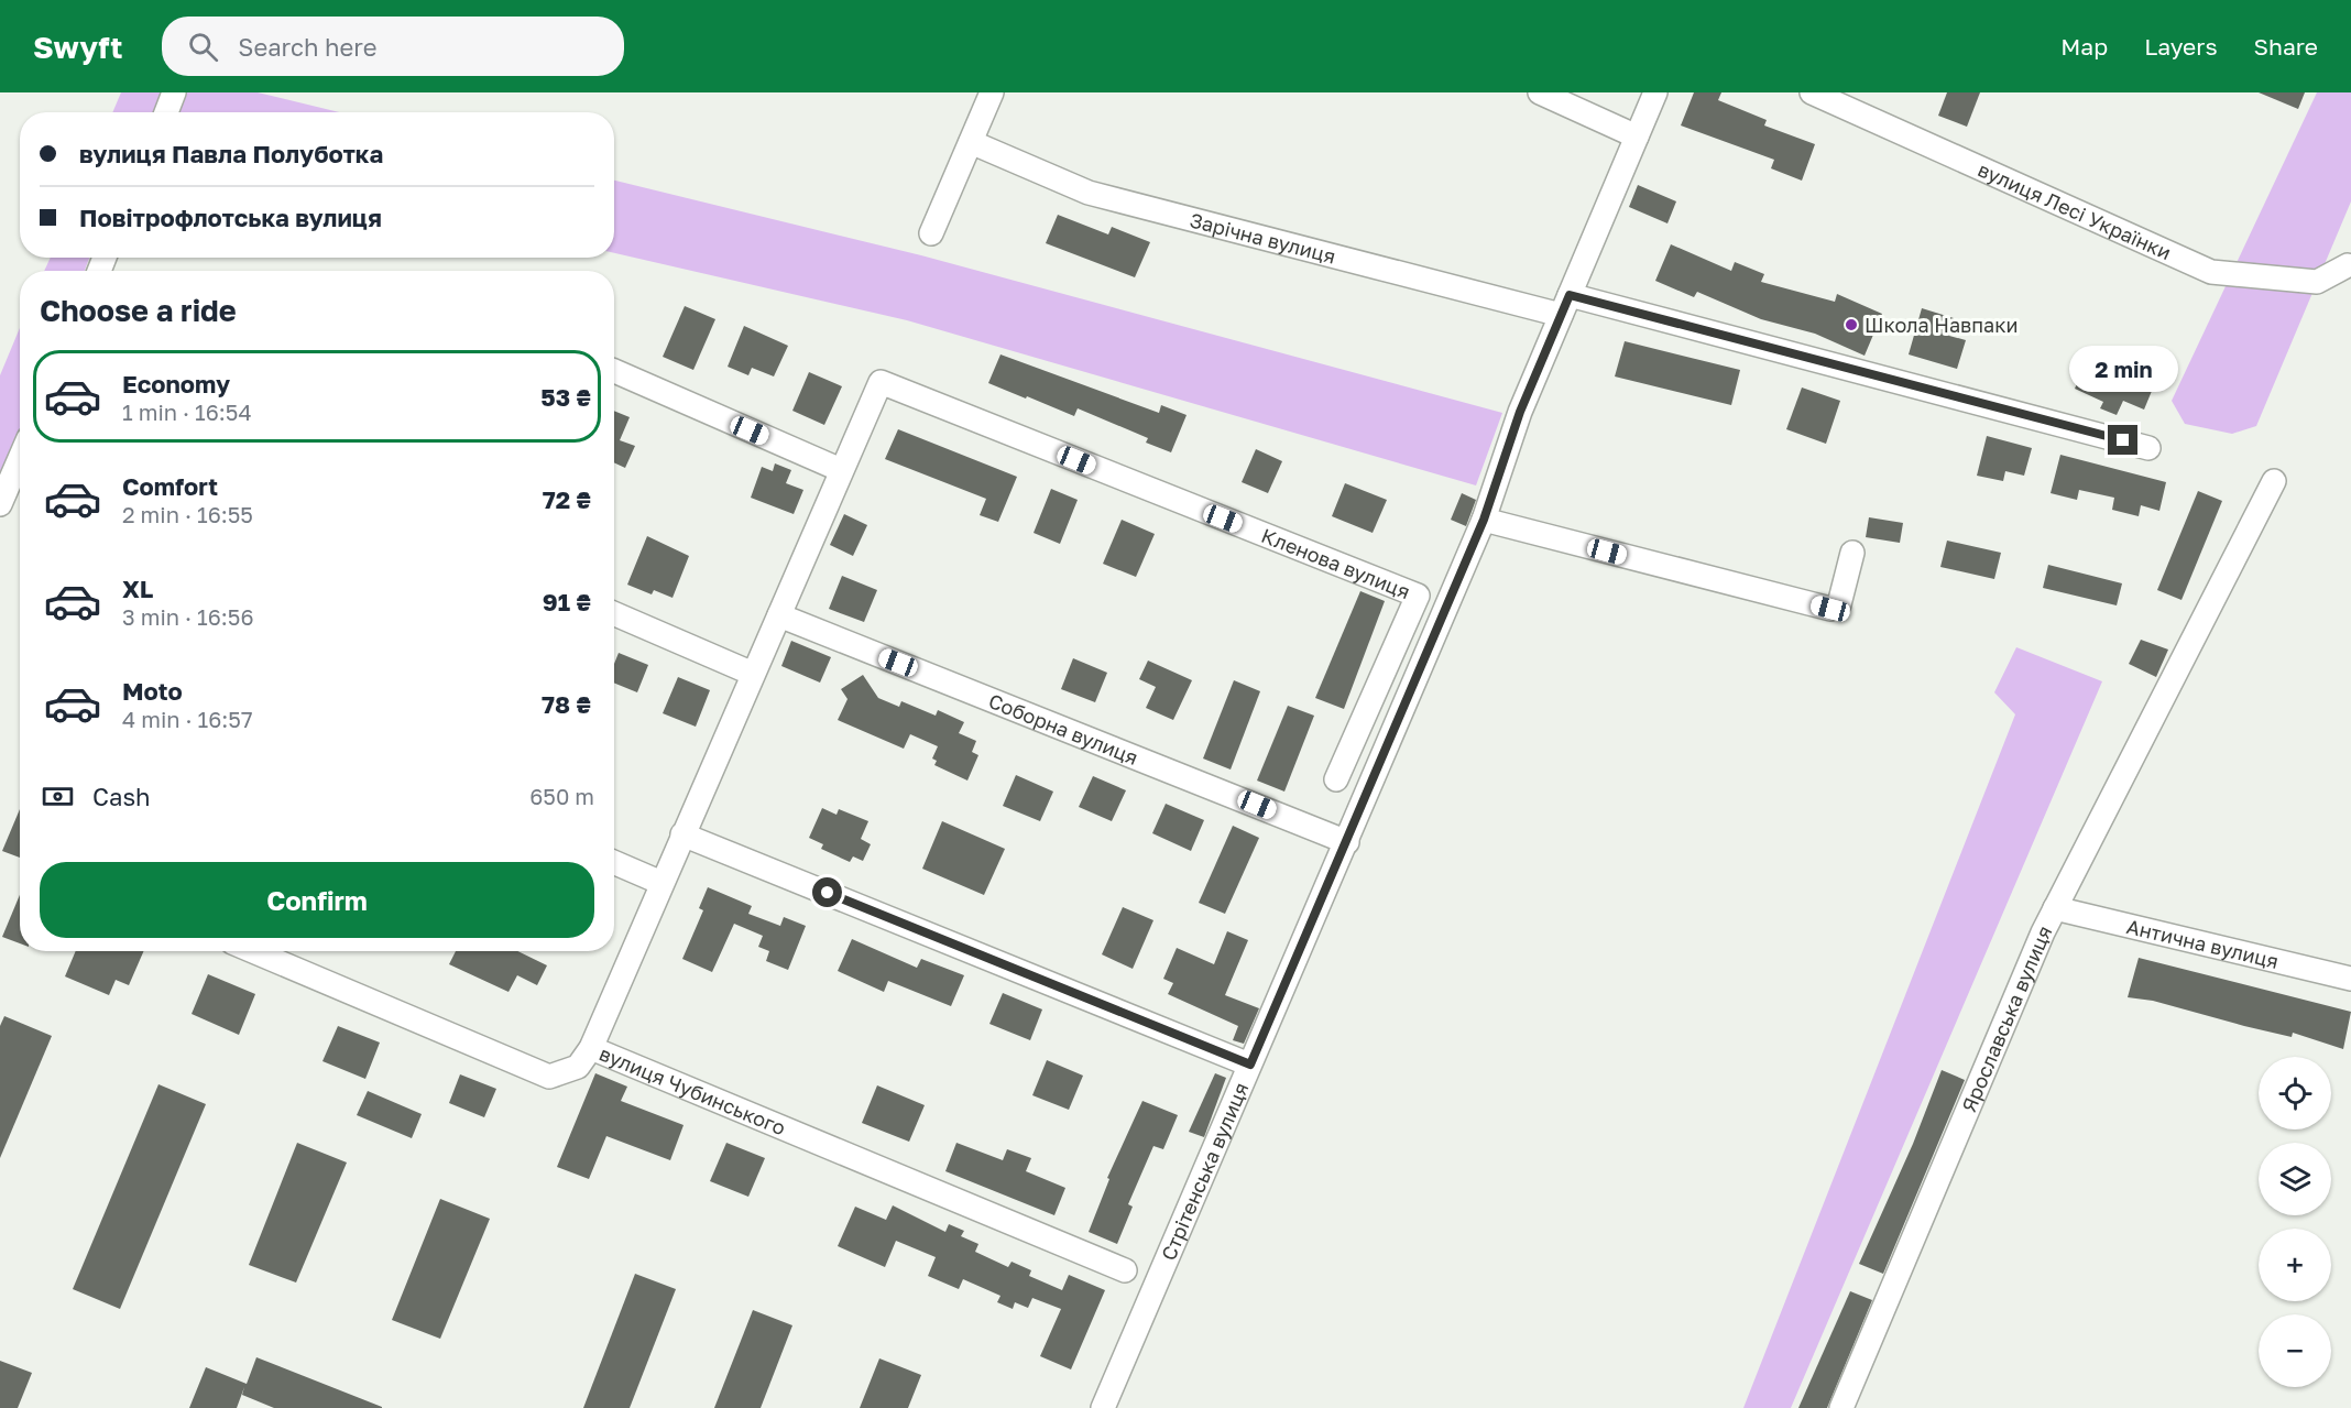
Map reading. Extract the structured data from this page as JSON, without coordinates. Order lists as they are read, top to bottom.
{
  "streets": {
    "street": [
      "вулиця Лесі Українки",
      "Зарічна вулиця",
      "Кленова вулиця",
      "Соборна вулиця",
      "Антична вулиця",
      "Ярославська вулиця",
      "вулиця Чубинського",
      "Стрітенська вулиця"
    ]
  },
  "crossings": [
    ["Зарічна вулиця", "Стрітенська вулиця"],
    ["Соборна вулиця", "Стрітенська вулиця"],
    ["Антична вулиця", "Ярославська вулиця"]
  ],
  "places": ["Школа Навпаки"],
  "page": {
    "header": "Swyft",
    "search": "Search here",
    "nav": ["Map", "Layers", "Share"],
    "banner": ["вулиця Павла Полуботка", "Повітрофлотська вулиця"],
    "heading": "Choose a ride",
    "bubble": "2 min",
    "list": [
      {
        "name": "Economy",
        "note": "1 min · 16:54",
        "value": "53 ₴"
      },
      {
        "name": "Comfort",
        "note": "2 min · 16:55",
        "value": "72 ₴"
      },
      {
        "name": "XL",
        "note": "3 min · 16:56",
        "value": "91 ₴"
      },
      {
        "name": "Moto",
        "note": "4 min · 16:57",
        "value": "78 ₴"
      }
    ],
    "pay": ["Cash", "650 m"],
    "buttons": "Confirm",
    "map_buttons": ["+", "−"]
  }
}
